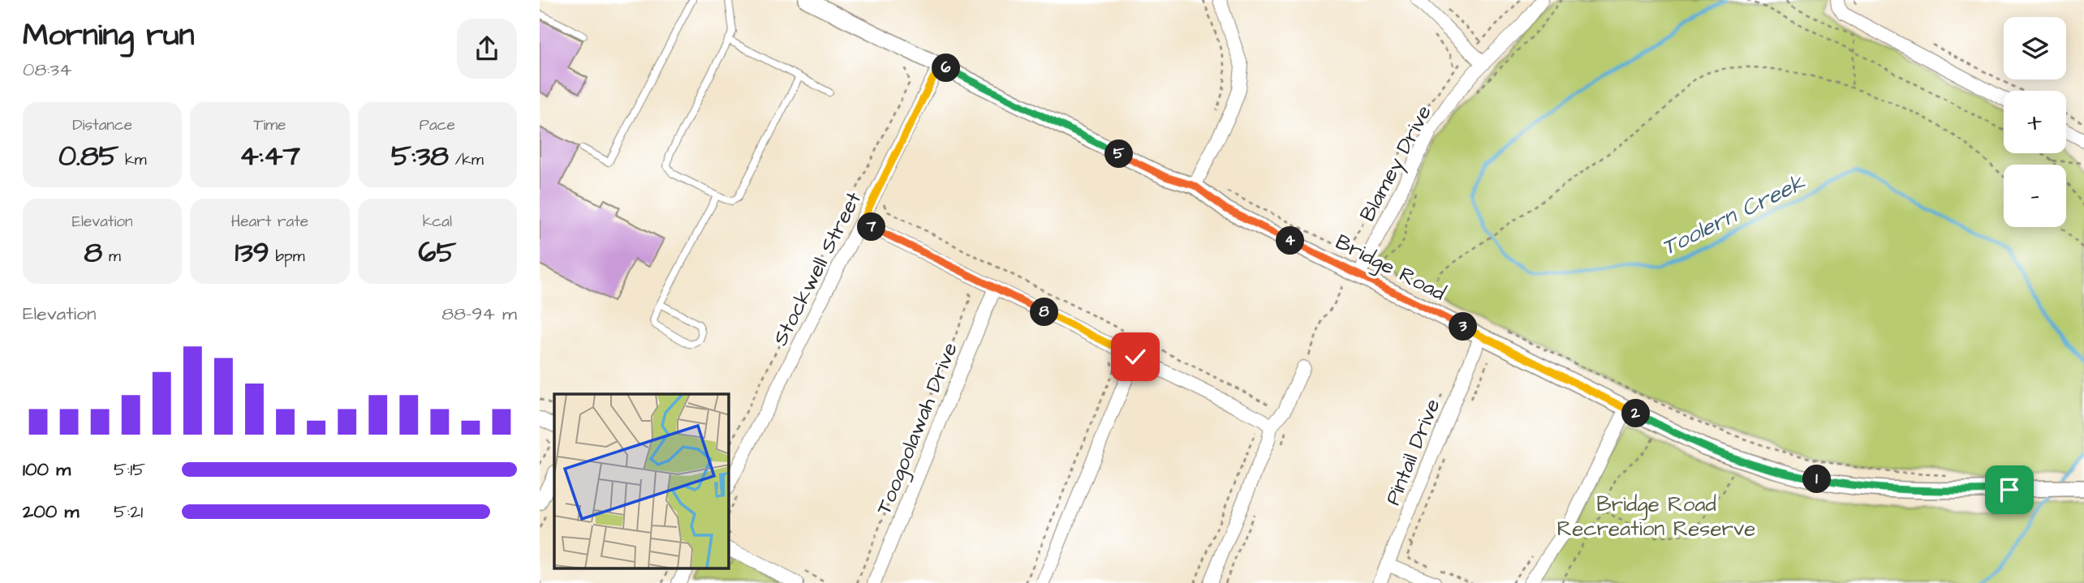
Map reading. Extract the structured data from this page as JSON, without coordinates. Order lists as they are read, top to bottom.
{
  "streets": {
    "street": [
      "Blamey Drive",
      "Bridge Road",
      "Stockwell Street",
      "Toogoolawah Drive",
      "Pintail Drive"
    ]
  },
  "crossings": [
    ["Blamey Drive", "Bridge Road"],
    ["Bridge Road", "Stockwell Street"],
    ["Bridge Road", "Pintail Drive"]
  ],
  "water": ["Toolern Creek"],
  "parks": ["Bridge Road Recreation Reserve"],
  "page": {
    "heading": ["Morning run", "08:34"],
    "map_buttons": ["+", "−"],
    "pins": [
      "6",
      "5",
      "7",
      "4",
      "8",
      "3",
      "2",
      "1"
    ],
    "stats": [
      ["Distance", "0.85 km"],
      ["Time", "4:47"],
      ["Pace", "5:38 /km"],
      ["Elevation", "8 m"],
      ["Heart rate", "139 bpm"],
      ["kcal", "65"]
    ],
    "chart": ["Elevation", "88–94 m"],
    "list": [
      {
        "name": "100 m",
        "note": "5:15"
      },
      {
        "name": "200 m",
        "note": "5:21"
      }
    ]
  }
}
